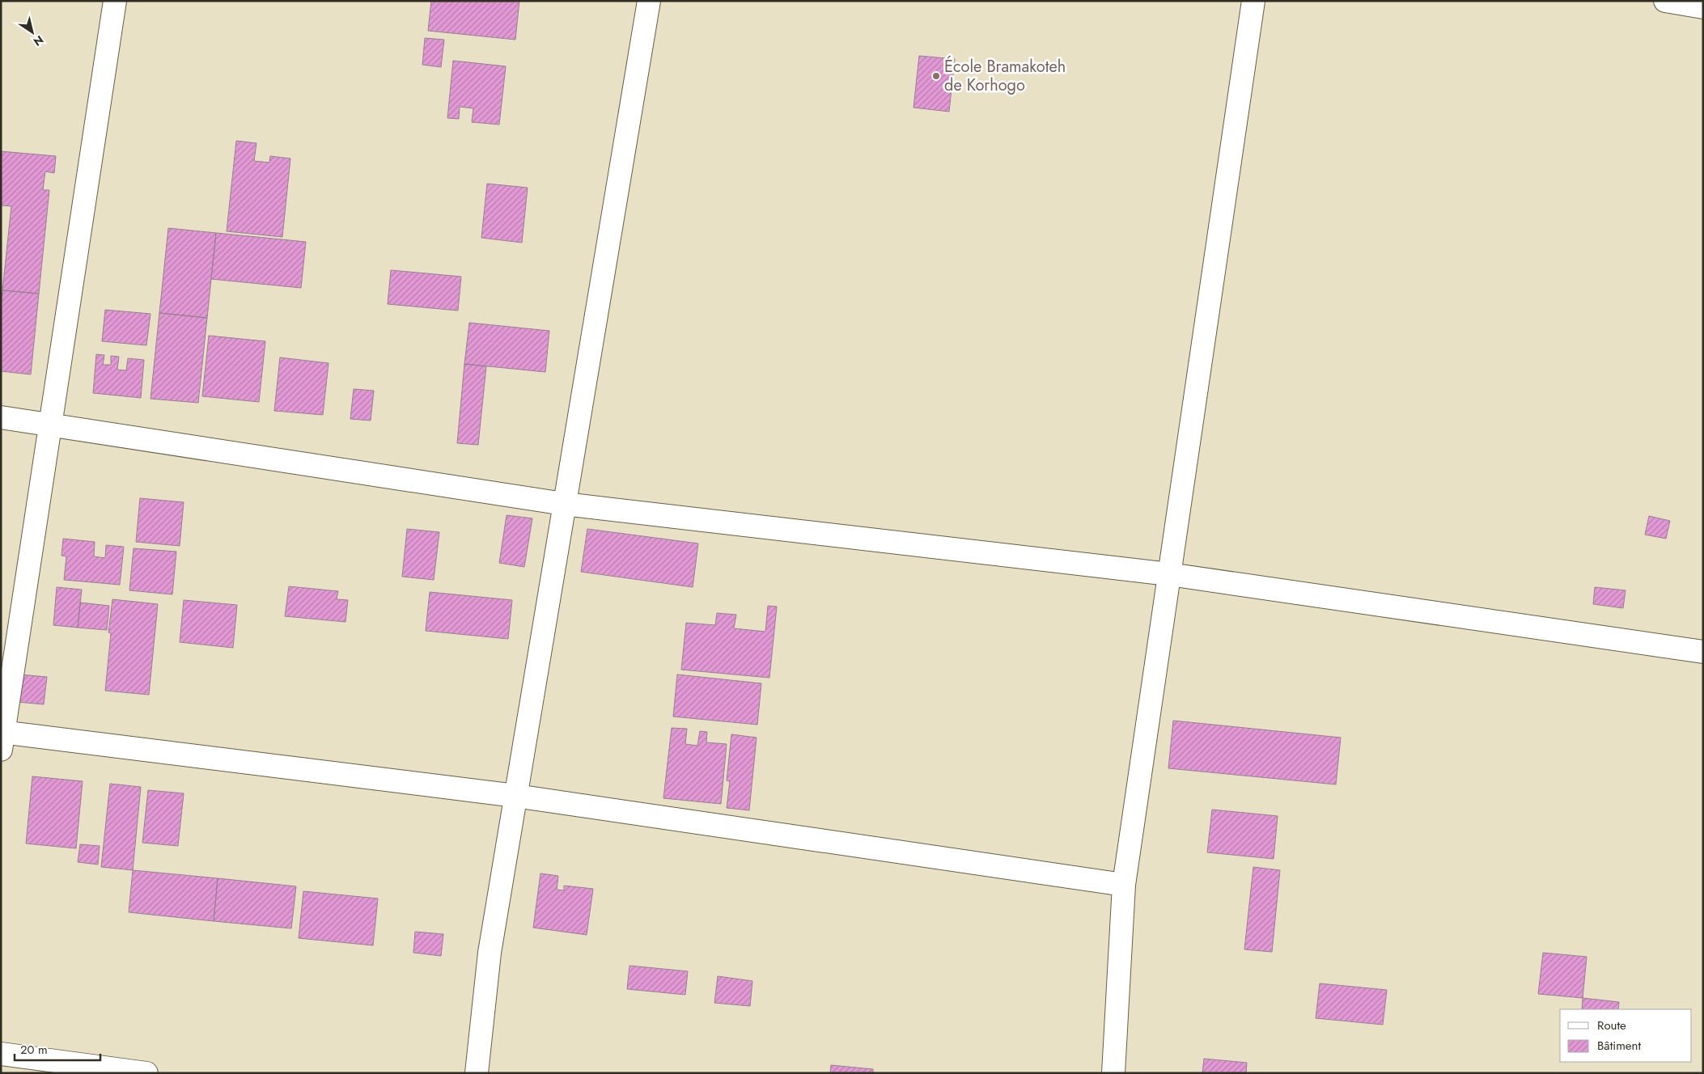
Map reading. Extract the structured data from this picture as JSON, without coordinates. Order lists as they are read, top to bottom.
{
  "places": ["École Bramakoteh de Korhogo"],
  "legend": ["Route", "Bâtiment"],
  "scale_bar": "20 m",
  "north": "bottom right"
}
